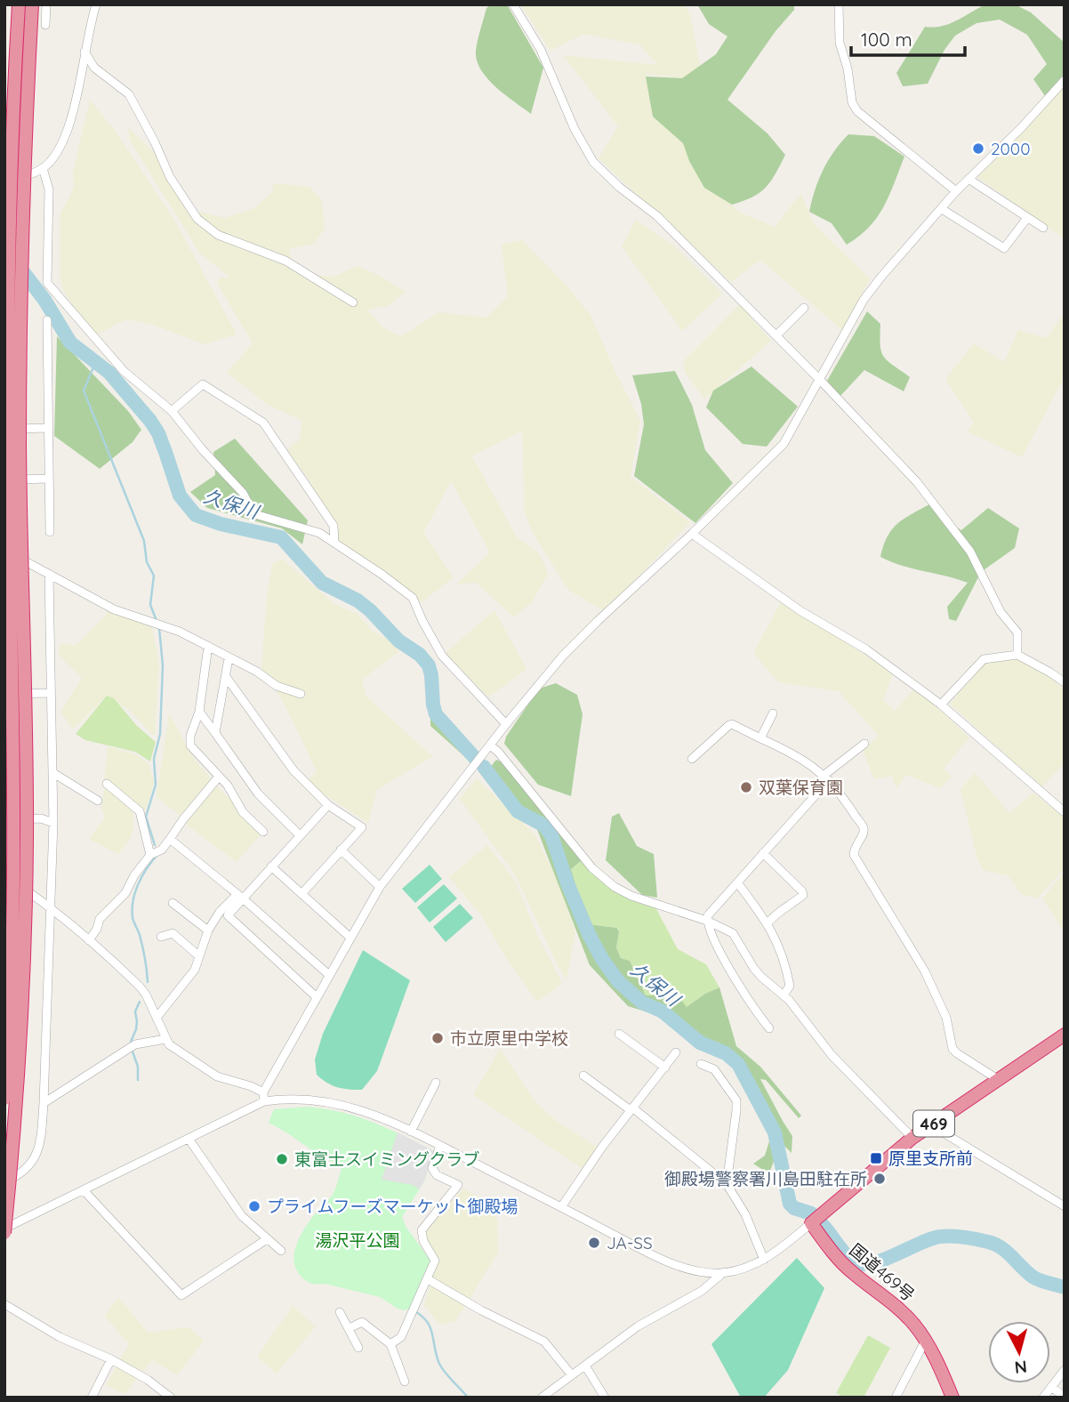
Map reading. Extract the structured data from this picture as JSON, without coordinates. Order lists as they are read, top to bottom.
{
  "streets": {
    "highway": ["469", "国道469号"]
  },
  "crossings": [
    ["469", "国道469号"]
  ],
  "water": ["久保川"],
  "parks": ["湯沢平公園"],
  "places": {
    "other": [
      "2000",
      "双葉保育園",
      "市立原里中学校",
      "東富士スイミングクラブ",
      "御殿場警察署川島田駐在所",
      "プライムフーズマーケット御殿場",
      "JA-SS"
    ],
    "transit": ["原里支所前"]
  },
  "scale_bar": "100 m",
  "north": "bottom"
}
